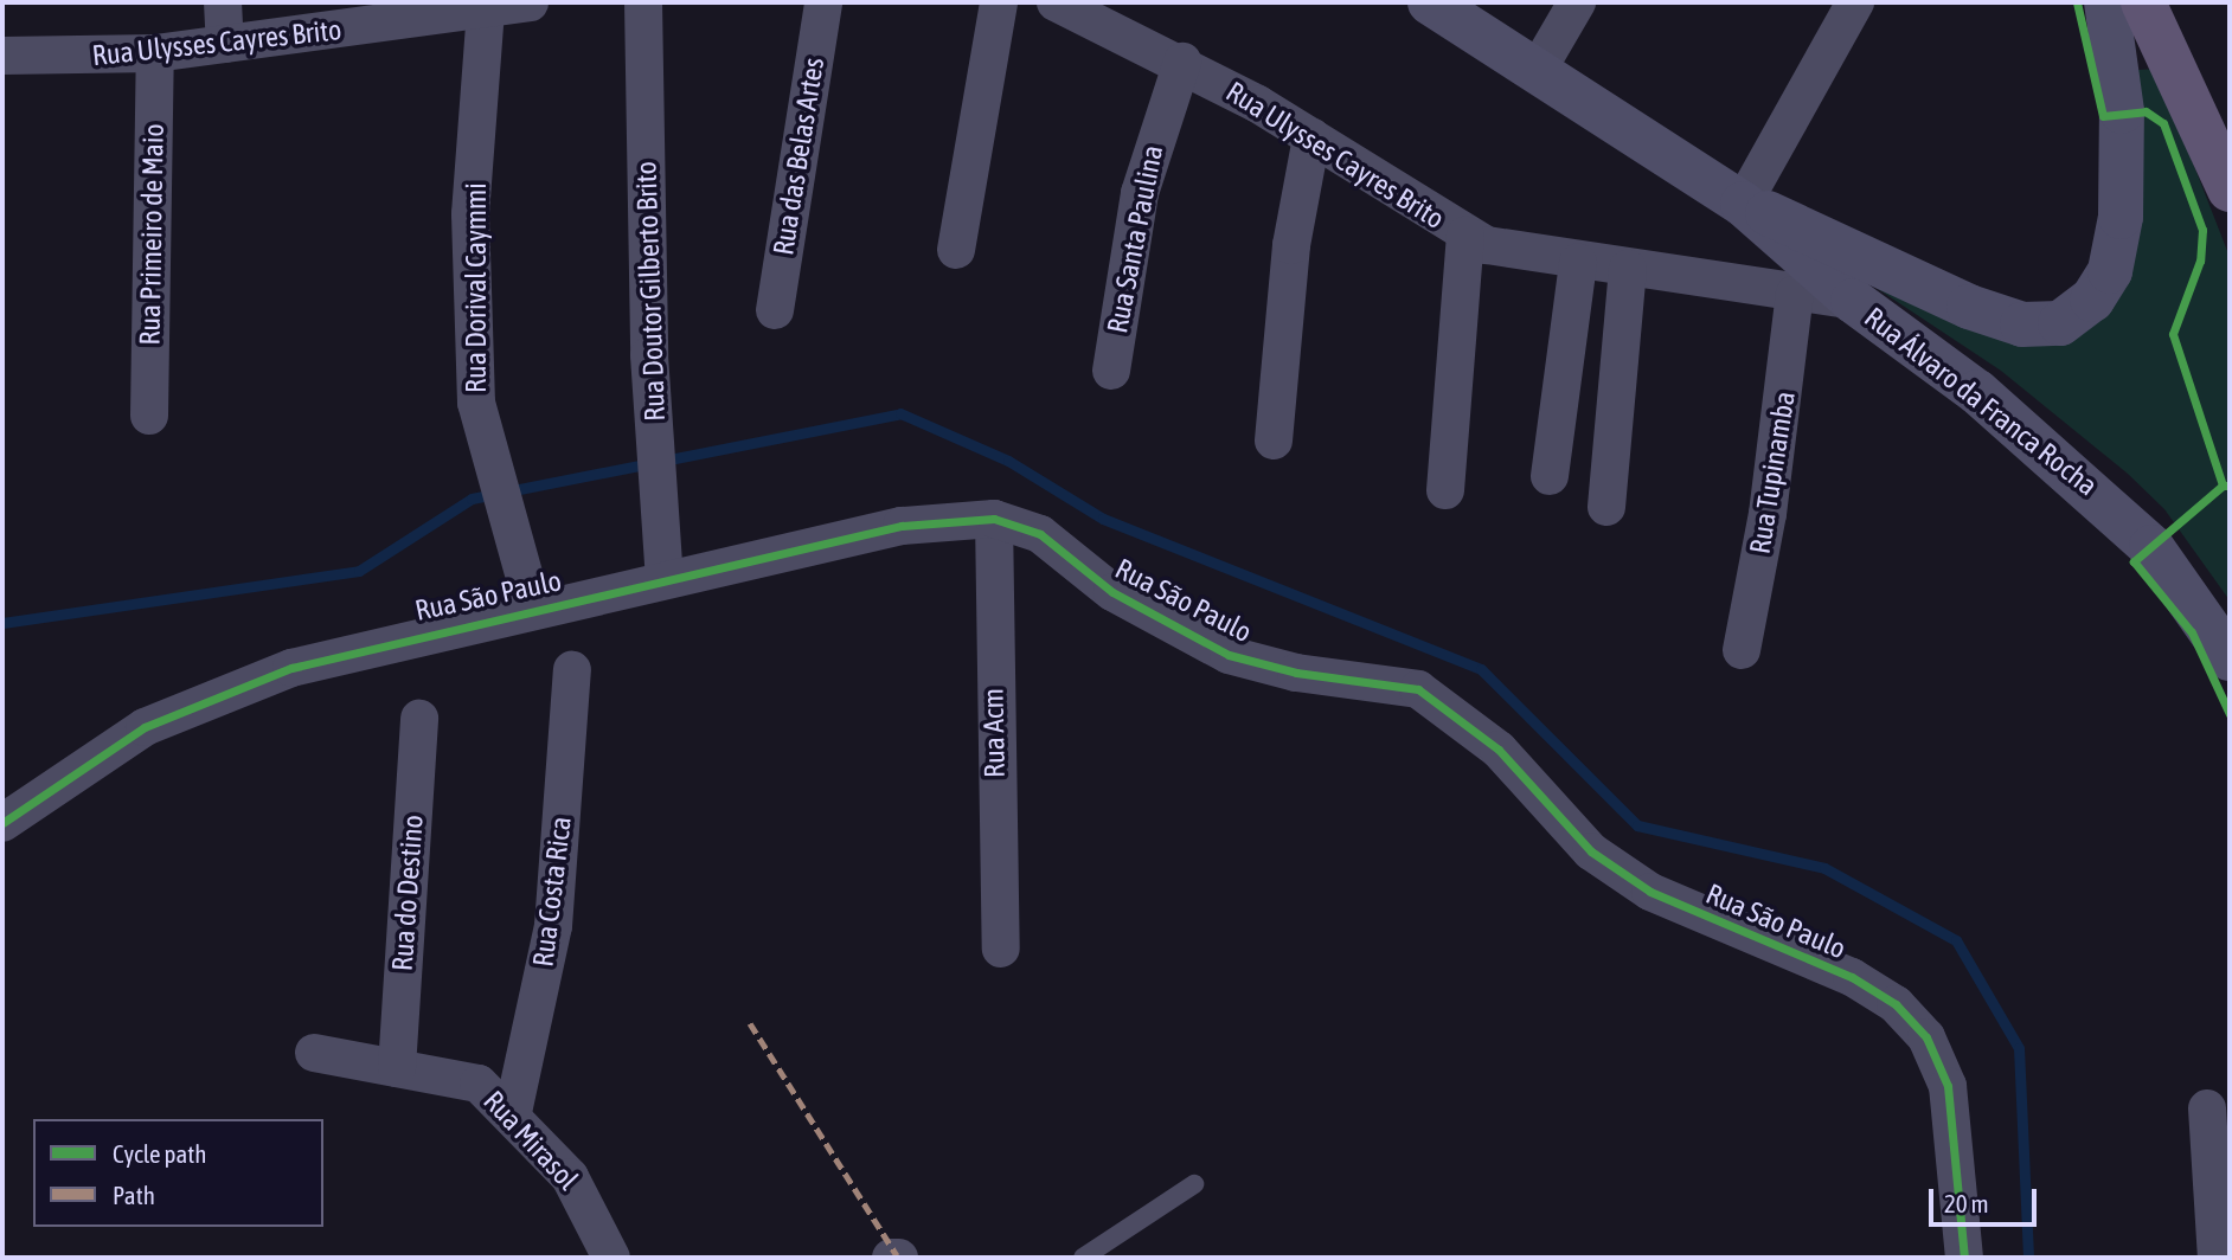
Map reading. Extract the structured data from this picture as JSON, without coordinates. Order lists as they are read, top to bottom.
{
  "streets": {
    "main road": ["Rua Álvaro da Franca Rocha"],
    "street": [
      "Rua Ulysses Cayres Brito",
      "Rua das Belas Artes",
      "Rua Primeiro de Maio",
      "Rua Santa Paulina",
      "Rua Dorival Caymmi",
      "Rua Doutor Gilberto Brito",
      "Rua Tupinamba",
      "Rua São Paulo",
      "Rua Acm",
      "Rua Costa Rica",
      "Rua do Destino",
      "Rua Mirasol"
    ]
  },
  "crossings": [
    ["Rua Ulysses Cayres Brito", "Rua Primeiro de Maio"],
    ["Rua Ulysses Cayres Brito", "Rua Santa Paulina"],
    ["Rua Ulysses Cayres Brito", "Rua Dorival Caymmi"],
    ["Rua Dorival Caymmi", "Rua São Paulo"],
    ["Rua Doutor Gilberto Brito", "Rua São Paulo"],
    ["Rua São Paulo", "Rua Acm"],
    ["Rua Costa Rica", "Rua Mirasol"],
    ["Rua do Destino", "Rua Mirasol"]
  ],
  "legend": ["Cycle path", "Path"],
  "scale_bar": "20 m"
}
